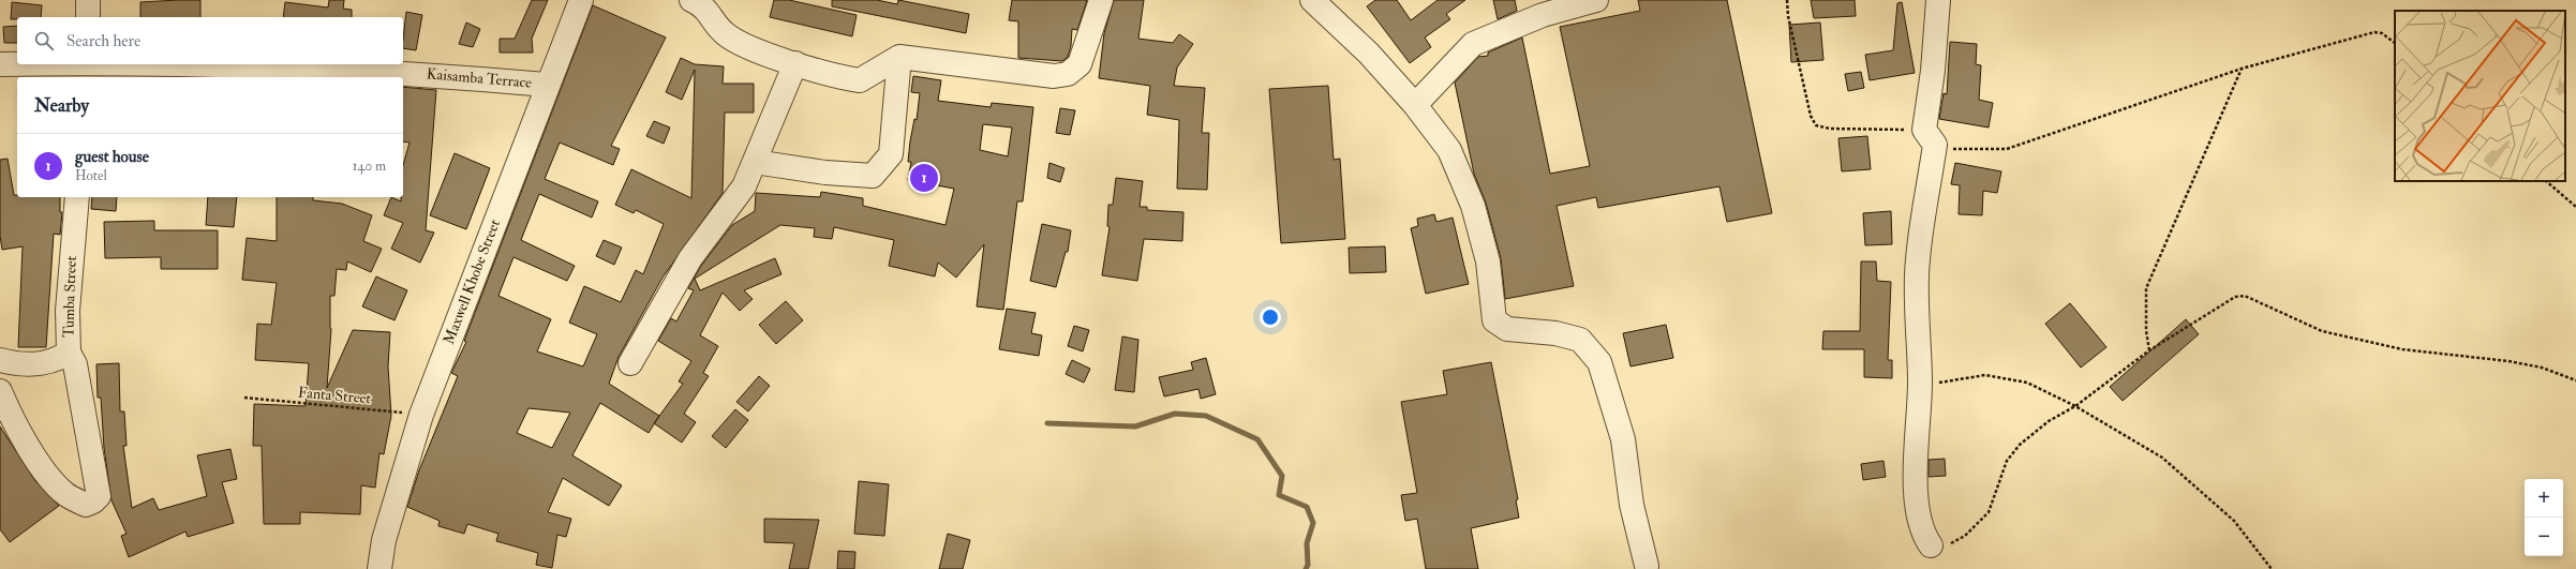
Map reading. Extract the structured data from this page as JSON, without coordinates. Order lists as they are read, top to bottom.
{
  "streets": {
    "street": ["Kaisamba Terrace", "Maxwell Khobe Street", "Tumba Street"],
    "path": ["Fanta Street"]
  },
  "crossings": [
    ["Kaisamba Terrace", "Maxwell Khobe Street"],
    ["Maxwell Khobe Street", "Fanta Street"]
  ],
  "page": {
    "search": "Search here",
    "heading": "Nearby",
    "list": [
      {
        "mark": "1",
        "name": "guest house",
        "note": "Hotel",
        "value": "140 m"
      }
    ],
    "pins": "1",
    "map_buttons": ["+", "−"]
  }
}
